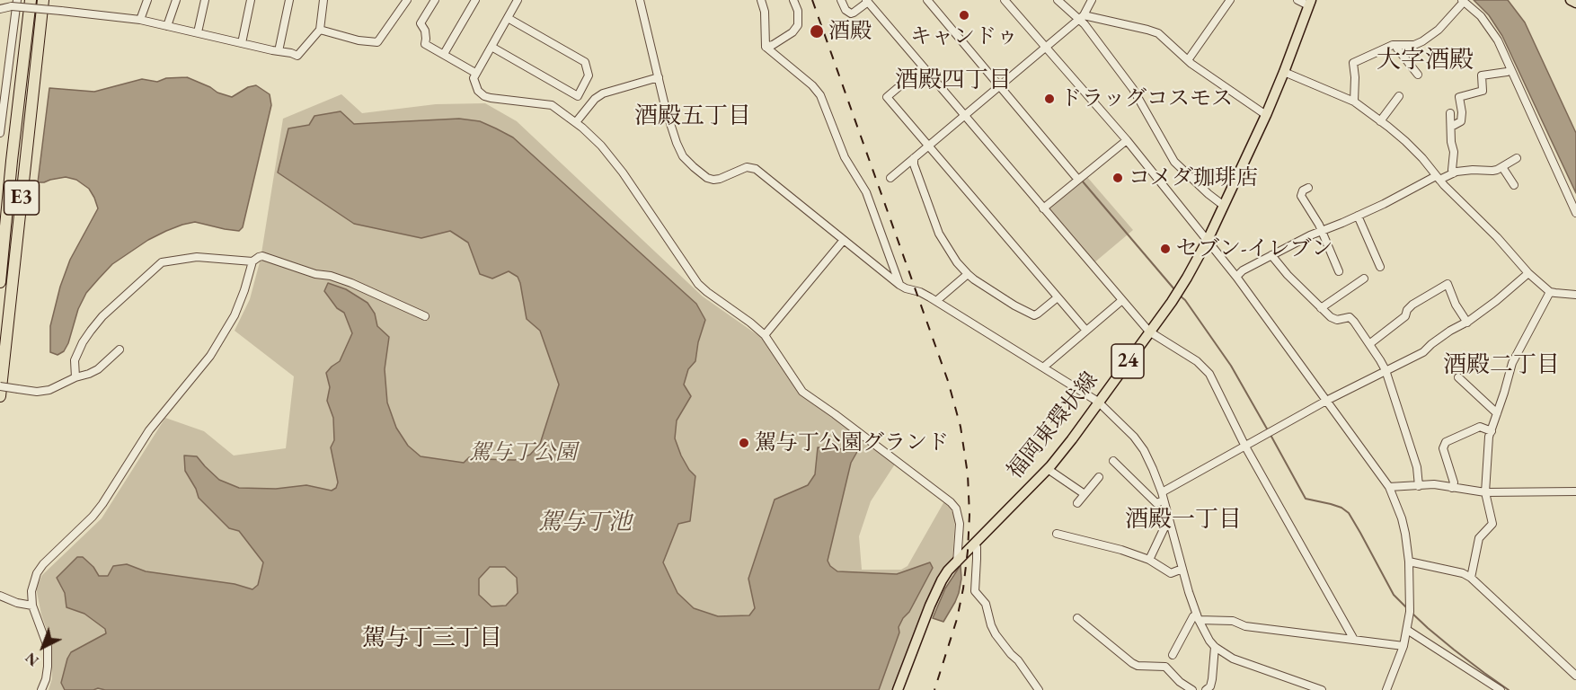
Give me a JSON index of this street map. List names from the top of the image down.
{
  "streets": {
    "highway": ["E3"],
    "main road": ["24", "福岡東環状線"]
  },
  "districts": [
    "大字酒殿",
    "酒殿四丁目",
    "酒殿五丁目",
    "酒殿二丁目",
    "酒殿一丁目",
    "駕与丁三丁目"
  ],
  "water": ["駕与丁池"],
  "parks": ["駕与丁公園"],
  "places": [
    "キャンドゥ",
    "酒殿",
    "ドラッグコスモス",
    "コメダ珈琲店",
    "セブン-イレブン",
    "駕与丁公園グランド"
  ],
  "north": "bottom left"
}
